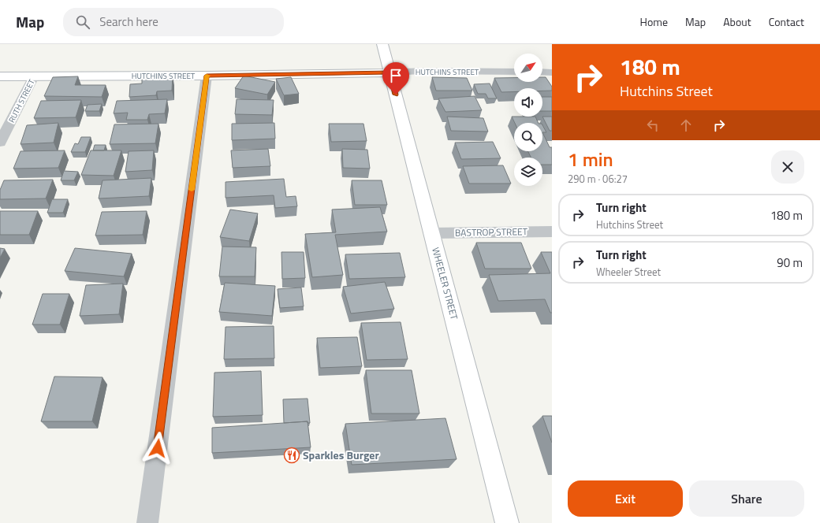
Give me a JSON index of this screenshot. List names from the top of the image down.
{
  "streets": {
    "street": [
      "HUTCHINS STREET",
      "RUTH STREET",
      "BASTROP STREET",
      "WHEELER STREET"
    ]
  },
  "crossings": [
    ["HUTCHINS STREET", "RUTH STREET"],
    ["HUTCHINS STREET", "WHEELER STREET"],
    ["BASTROP STREET", "WHEELER STREET"]
  ],
  "places": {
    "restaurant": ["Sparkles Burger"]
  },
  "north": "top right",
  "page": {
    "header": "Map",
    "search": "Search here",
    "nav": [
      "Home",
      "Map",
      "About",
      "Contact"
    ],
    "turn": ["180 m", "Hutchins Street"],
    "heading": ["1 min", "290 m · 06:27"],
    "list": [
      {
        "name": "Turn right",
        "note": "Hutchins Street",
        "value": "180 m"
      },
      {
        "name": "Turn right",
        "note": "Wheeler Street",
        "value": "90 m"
      }
    ],
    "buttons": ["Exit", "Share"]
  }
}
